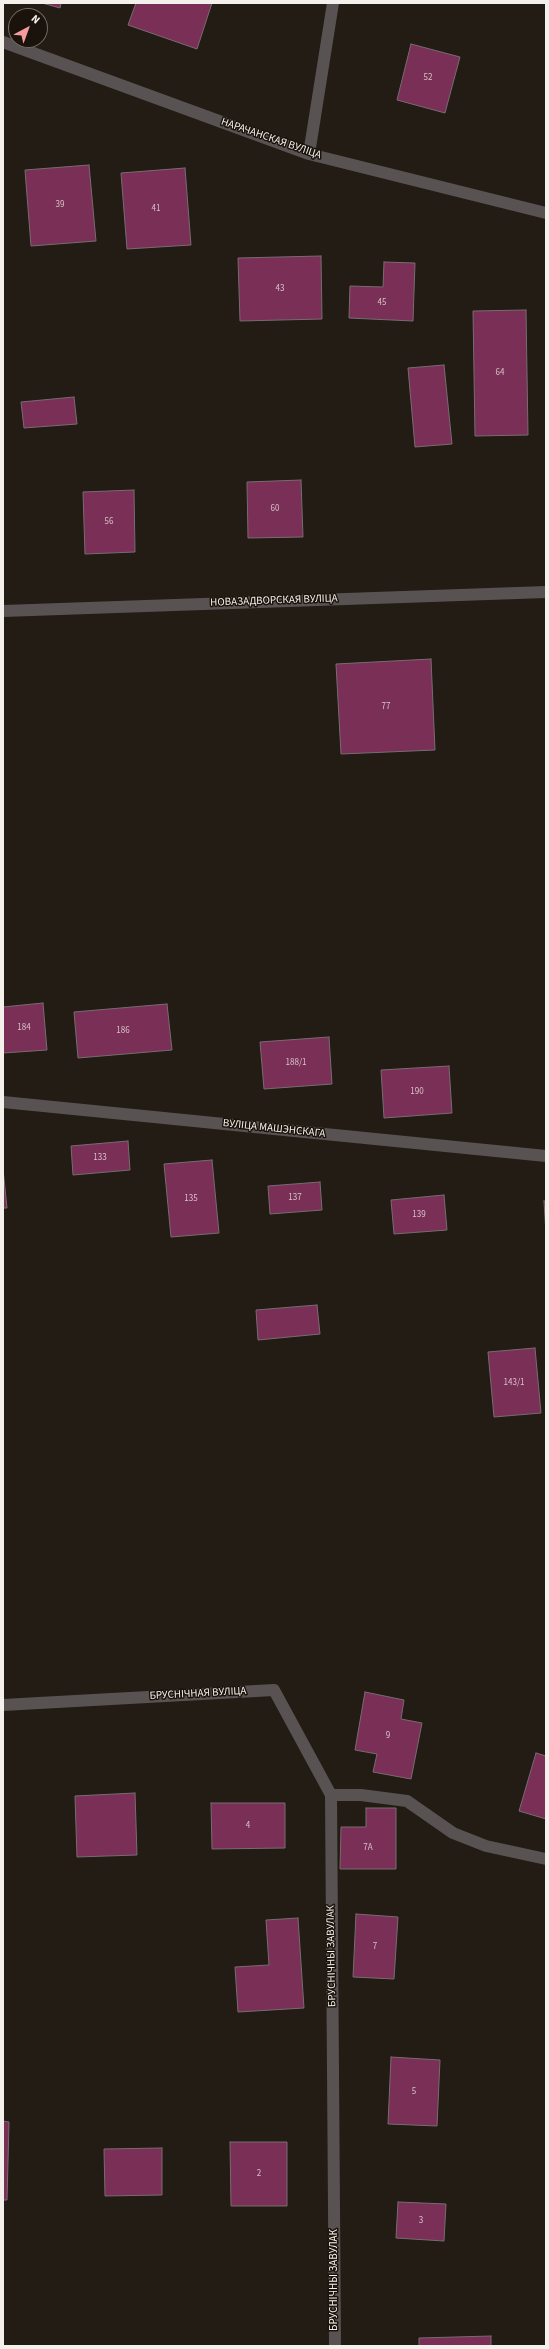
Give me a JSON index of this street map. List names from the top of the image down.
{
  "streets": {
    "street": [
      "НАРАЧАНСКАЯ ВУЛІЦА",
      "НОВАЗАДВОРСКАЯ ВУЛІЦА",
      "ВУЛІЦА МАШЭНСКАГА",
      "БРУСНІЧНАЯ ВУЛІЦА",
      "БРУСНІЧНЫ ЗАВУЛАК"
    ]
  },
  "crossings": [
    ["БРУСНІЧНАЯ ВУЛІЦА", "БРУСНІЧНЫ ЗАВУЛАК"]
  ],
  "house_numbers": [
    "52",
    "39",
    "41",
    "43",
    "45",
    "64",
    "60",
    "56",
    "77",
    "184",
    "186",
    "188/1",
    "190",
    "133",
    "137",
    "135",
    "139",
    "143/1",
    "9",
    "4",
    "7А",
    "7",
    "5",
    "2",
    "3"
  ],
  "north": "top right"
}
